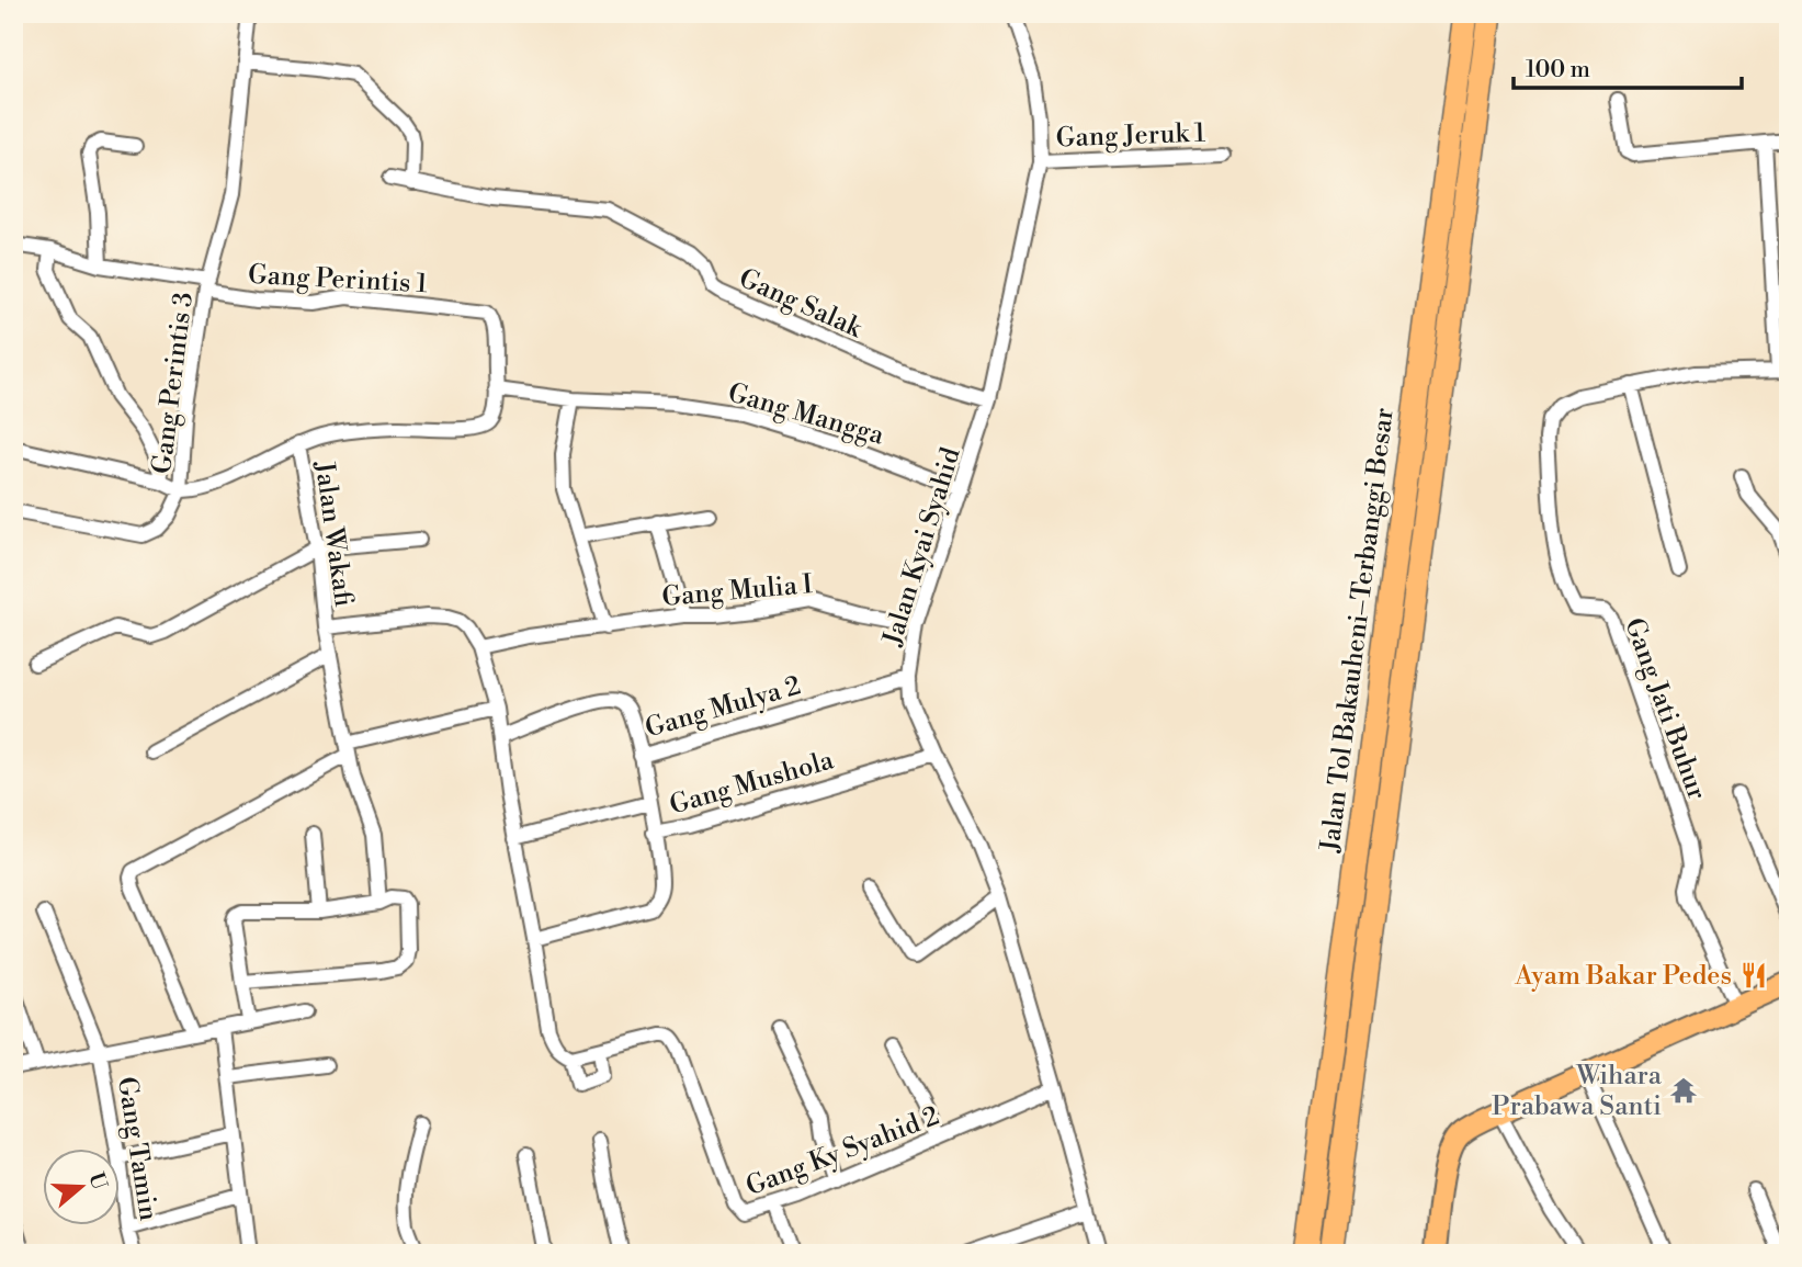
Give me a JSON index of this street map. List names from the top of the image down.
{
  "streets": {
    "highway": ["Jalan Tol Bakauheni–Terbanggi Besar"],
    "street": [
      "Gang Jeruk 1",
      "Gang Perintis 1",
      "Gang Salak",
      "Gang Perintis 3",
      "Gang Mangga",
      "Jalan Wakafi",
      "Jalan Kyai Syahid",
      "Gang Mulia I",
      "Gang Mulya 2",
      "Gang Jati Buhur",
      "Gang Mushola",
      "Gang Tamin",
      "Gang Ky Syahid 2"
    ]
  },
  "crossings": [
    ["Gang Jeruk 1", "Jalan Kyai Syahid"],
    ["Gang Perintis 1", "Gang Perintis 3"],
    ["Gang Perintis 1", "Gang Mangga"],
    ["Gang Perintis 1", "Jalan Wakafi"],
    ["Gang Salak", "Jalan Kyai Syahid"],
    ["Gang Mangga", "Jalan Wakafi"],
    ["Gang Mangga", "Jalan Kyai Syahid"],
    ["Jalan Wakafi", "Gang Mulia I"],
    ["Jalan Kyai Syahid", "Gang Mulia I"],
    ["Jalan Kyai Syahid", "Gang Mulya 2"],
    ["Jalan Kyai Syahid", "Gang Mushola"],
    ["Jalan Kyai Syahid", "Gang Ky Syahid 2"]
  ],
  "places": {
    "restaurant": ["Ayam Bakar Pedes"],
    "temple": ["Wihara Prabawa Santi"]
  },
  "scale_bar": "100 m",
  "north": "right"
}
